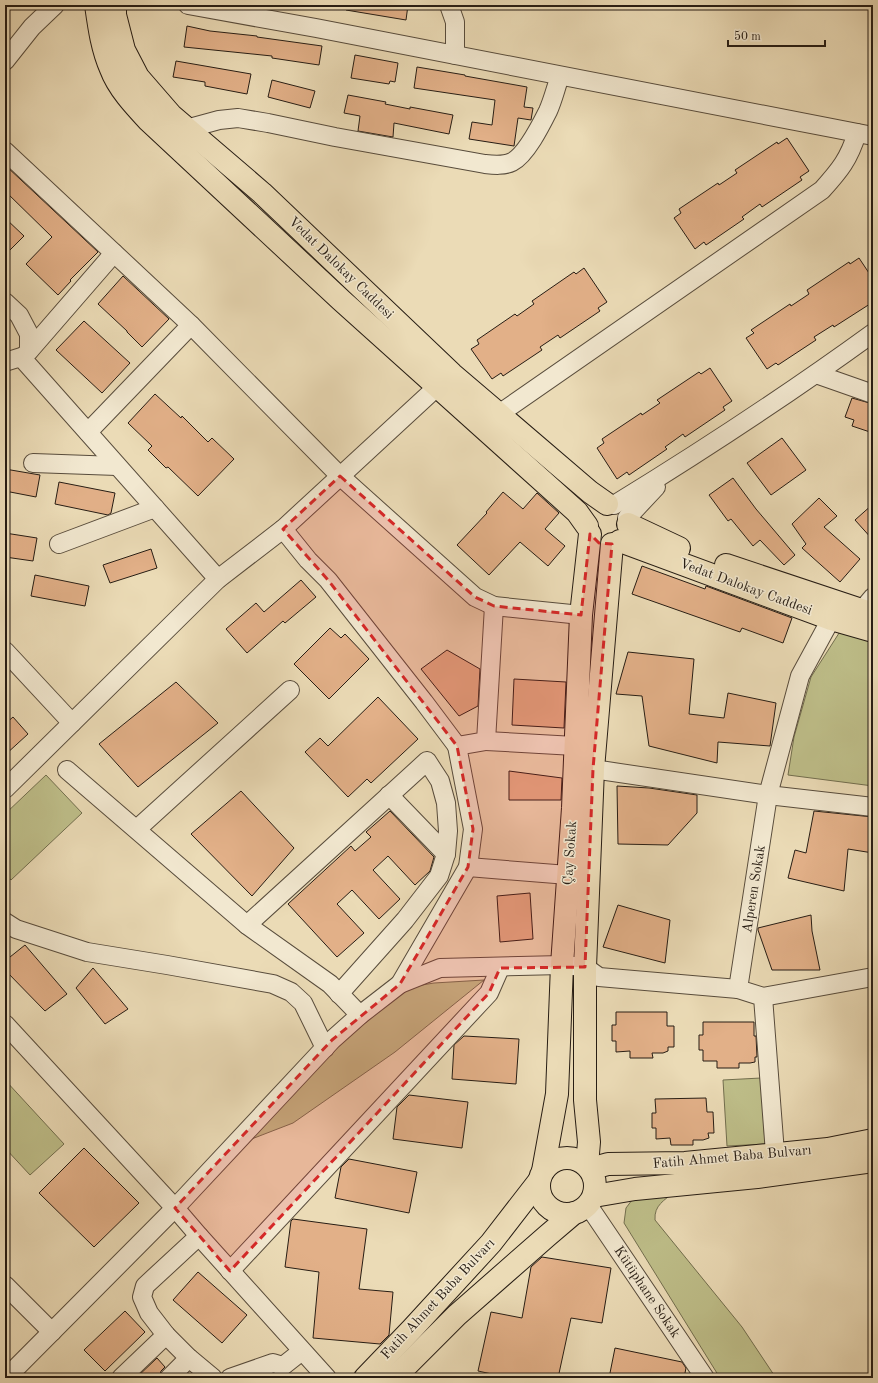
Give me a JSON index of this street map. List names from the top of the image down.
{
  "streets": {
    "main road": ["Vedat Dalokay Caddesi", "Çay Sokak", "Fatih Ahmet Baba Bulvarı"],
    "street": ["Alperen Sokak", "Kütüphane Sokak"]
  },
  "crossings": [
    ["Vedat Dalokay Caddesi", "Çay Sokak"],
    ["Vedat Dalokay Caddesi", "Alperen Sokak"],
    ["Çay Sokak", "Fatih Ahmet Baba Bulvarı"],
    ["Çay Sokak", "Kütüphane Sokak"],
    ["Fatih Ahmet Baba Bulvarı", "Kütüphane Sokak"]
  ],
  "scale_bar": "50 m"
}
